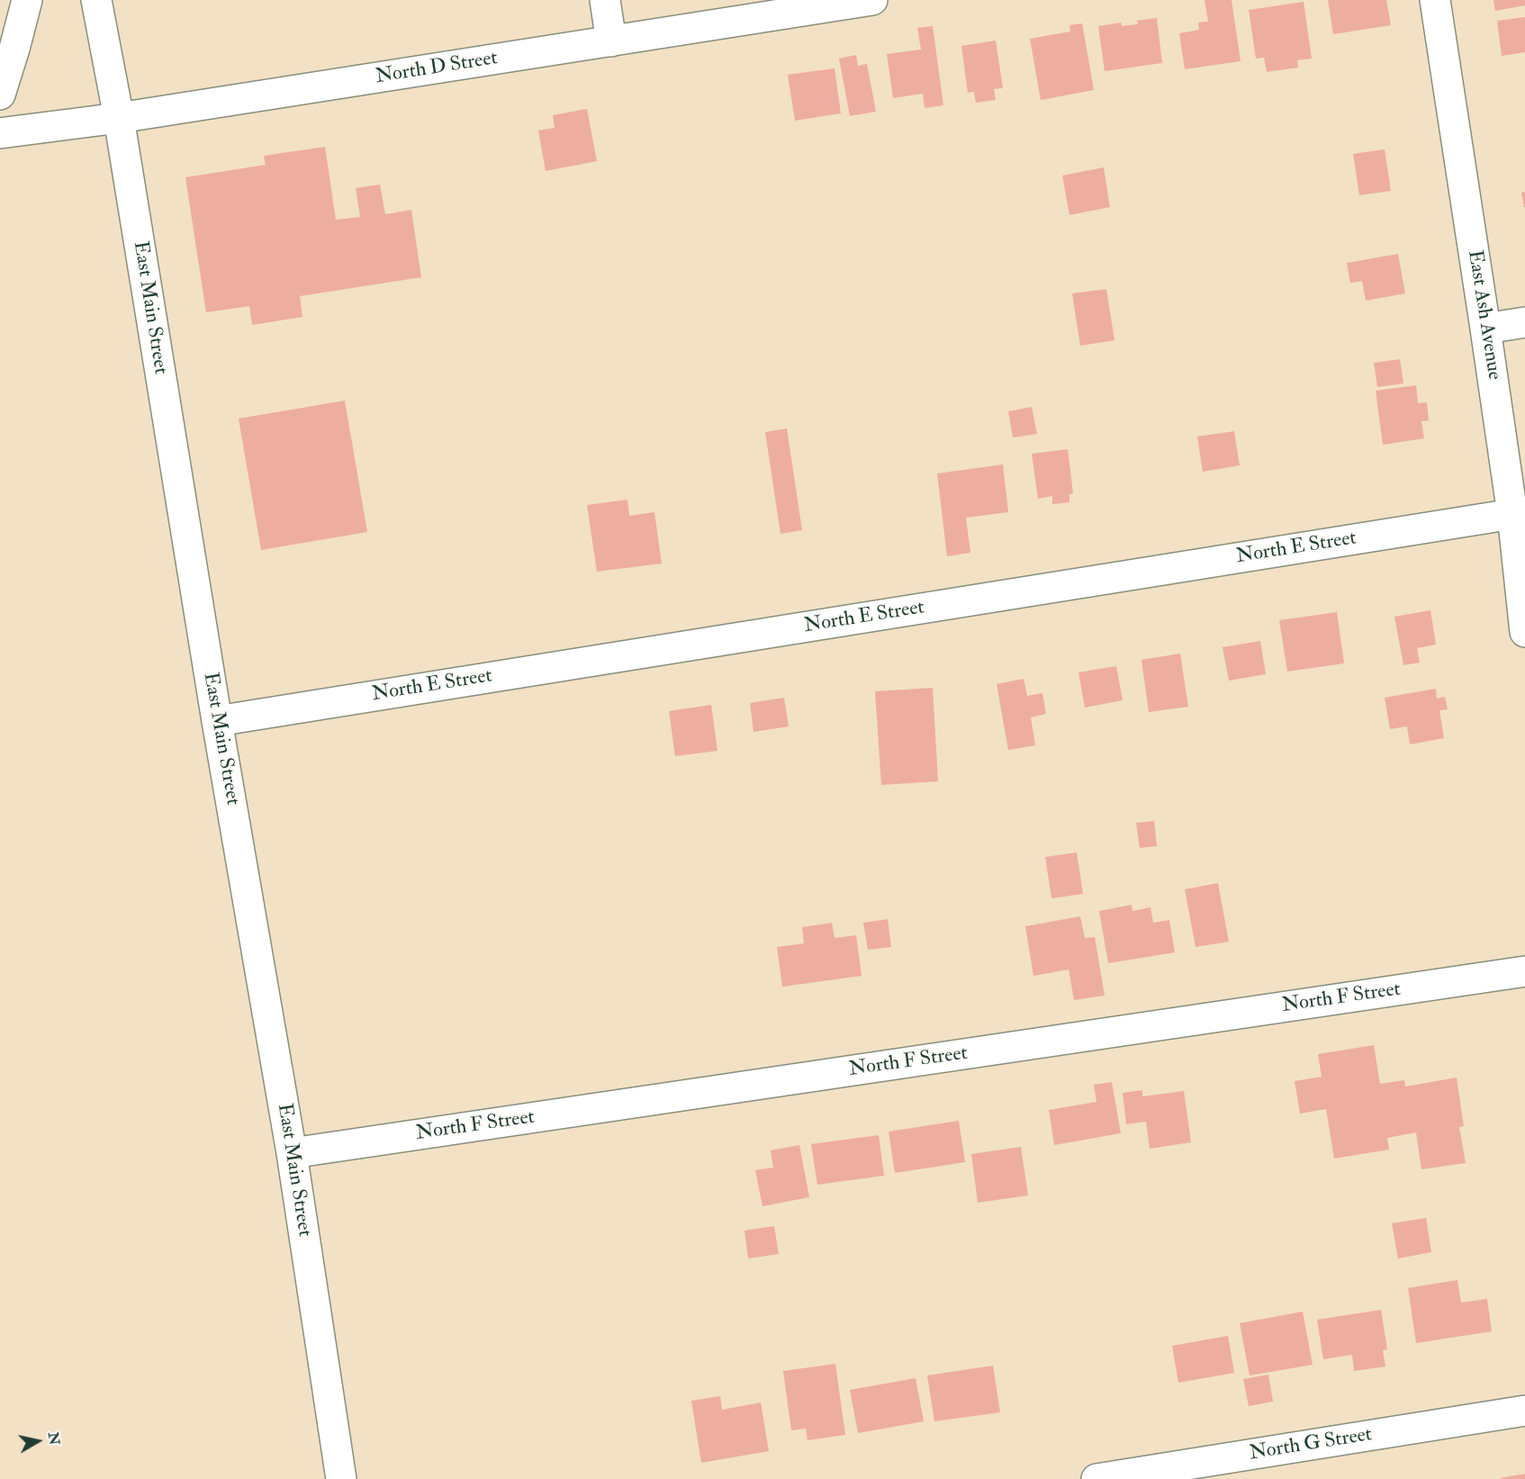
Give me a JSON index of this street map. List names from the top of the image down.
{
  "streets": {
    "street": [
      "North D Street",
      "East Main Street",
      "East Ash Avenue",
      "North E Street",
      "North F Street",
      "North G Street"
    ]
  },
  "crossings": [
    ["North D Street", "East Main Street"],
    ["East Main Street", "North E Street"],
    ["East Main Street", "North F Street"],
    ["East Ash Avenue", "North E Street"]
  ],
  "north": "right"
}
